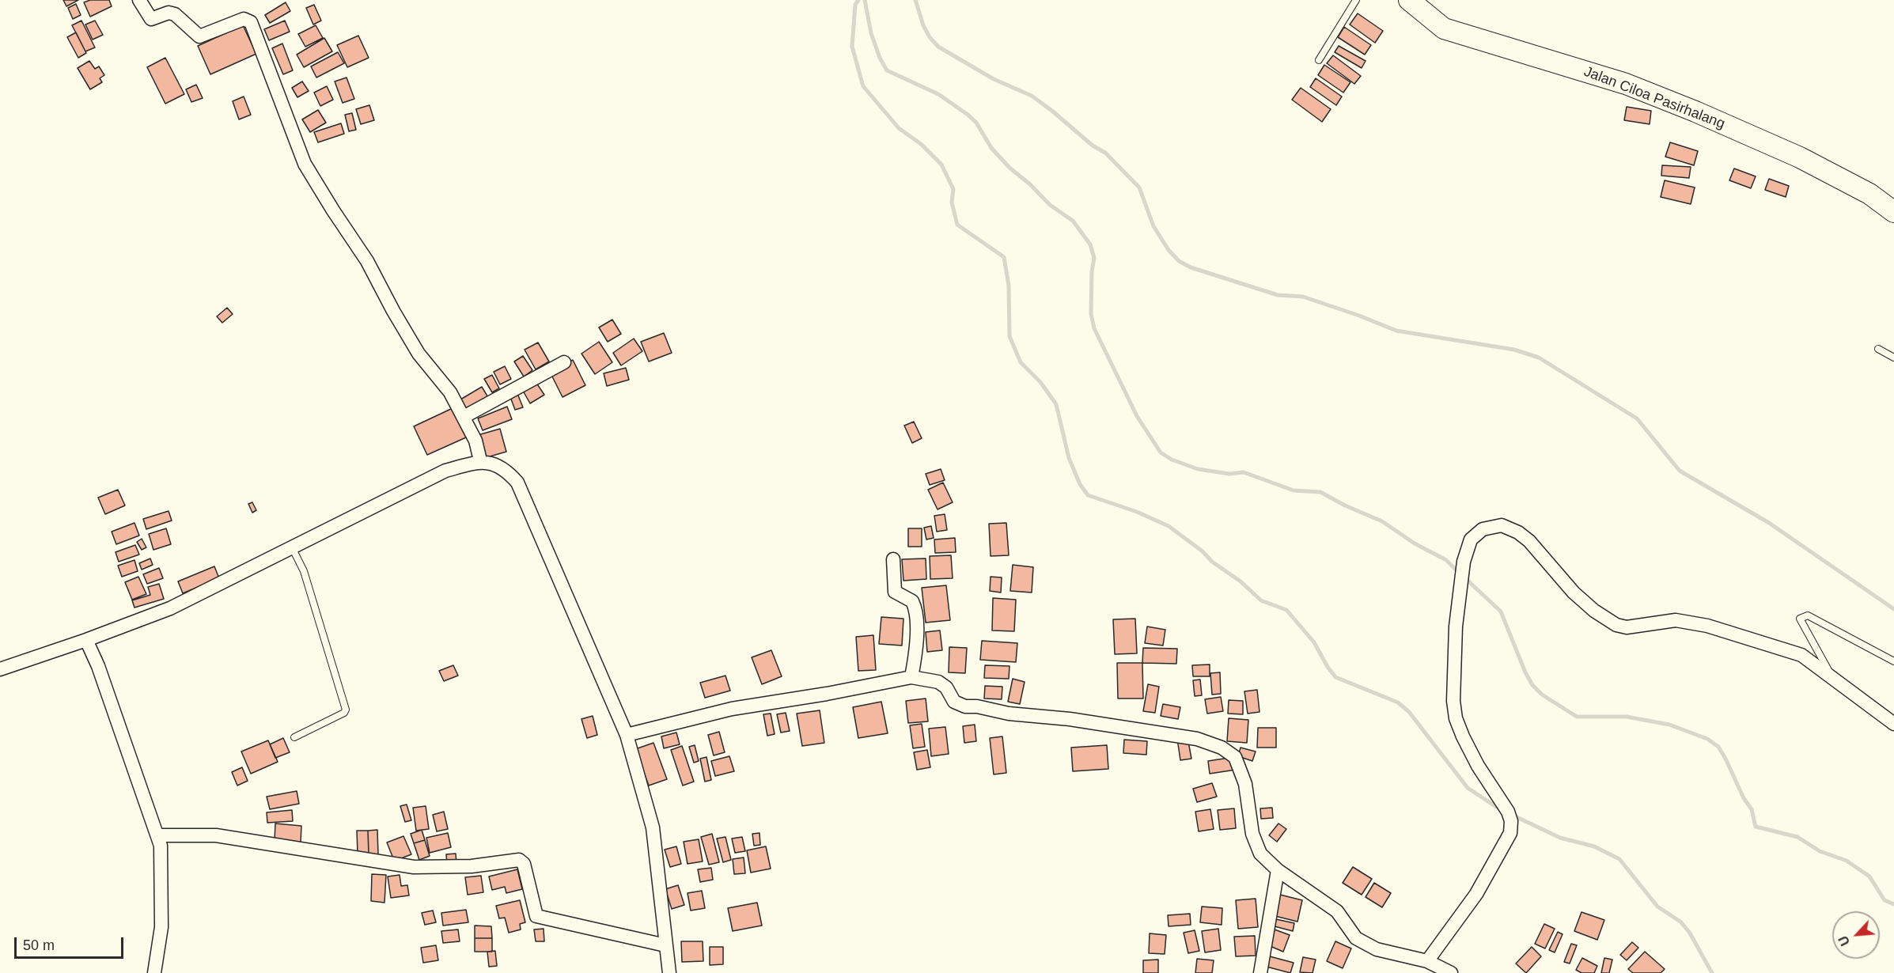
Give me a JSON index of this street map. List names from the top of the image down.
{
  "streets": {
    "main road": ["Jalan Ciloa Pasirhalang"]
  },
  "scale_bar": "50 m",
  "north": "bottom left"
}
